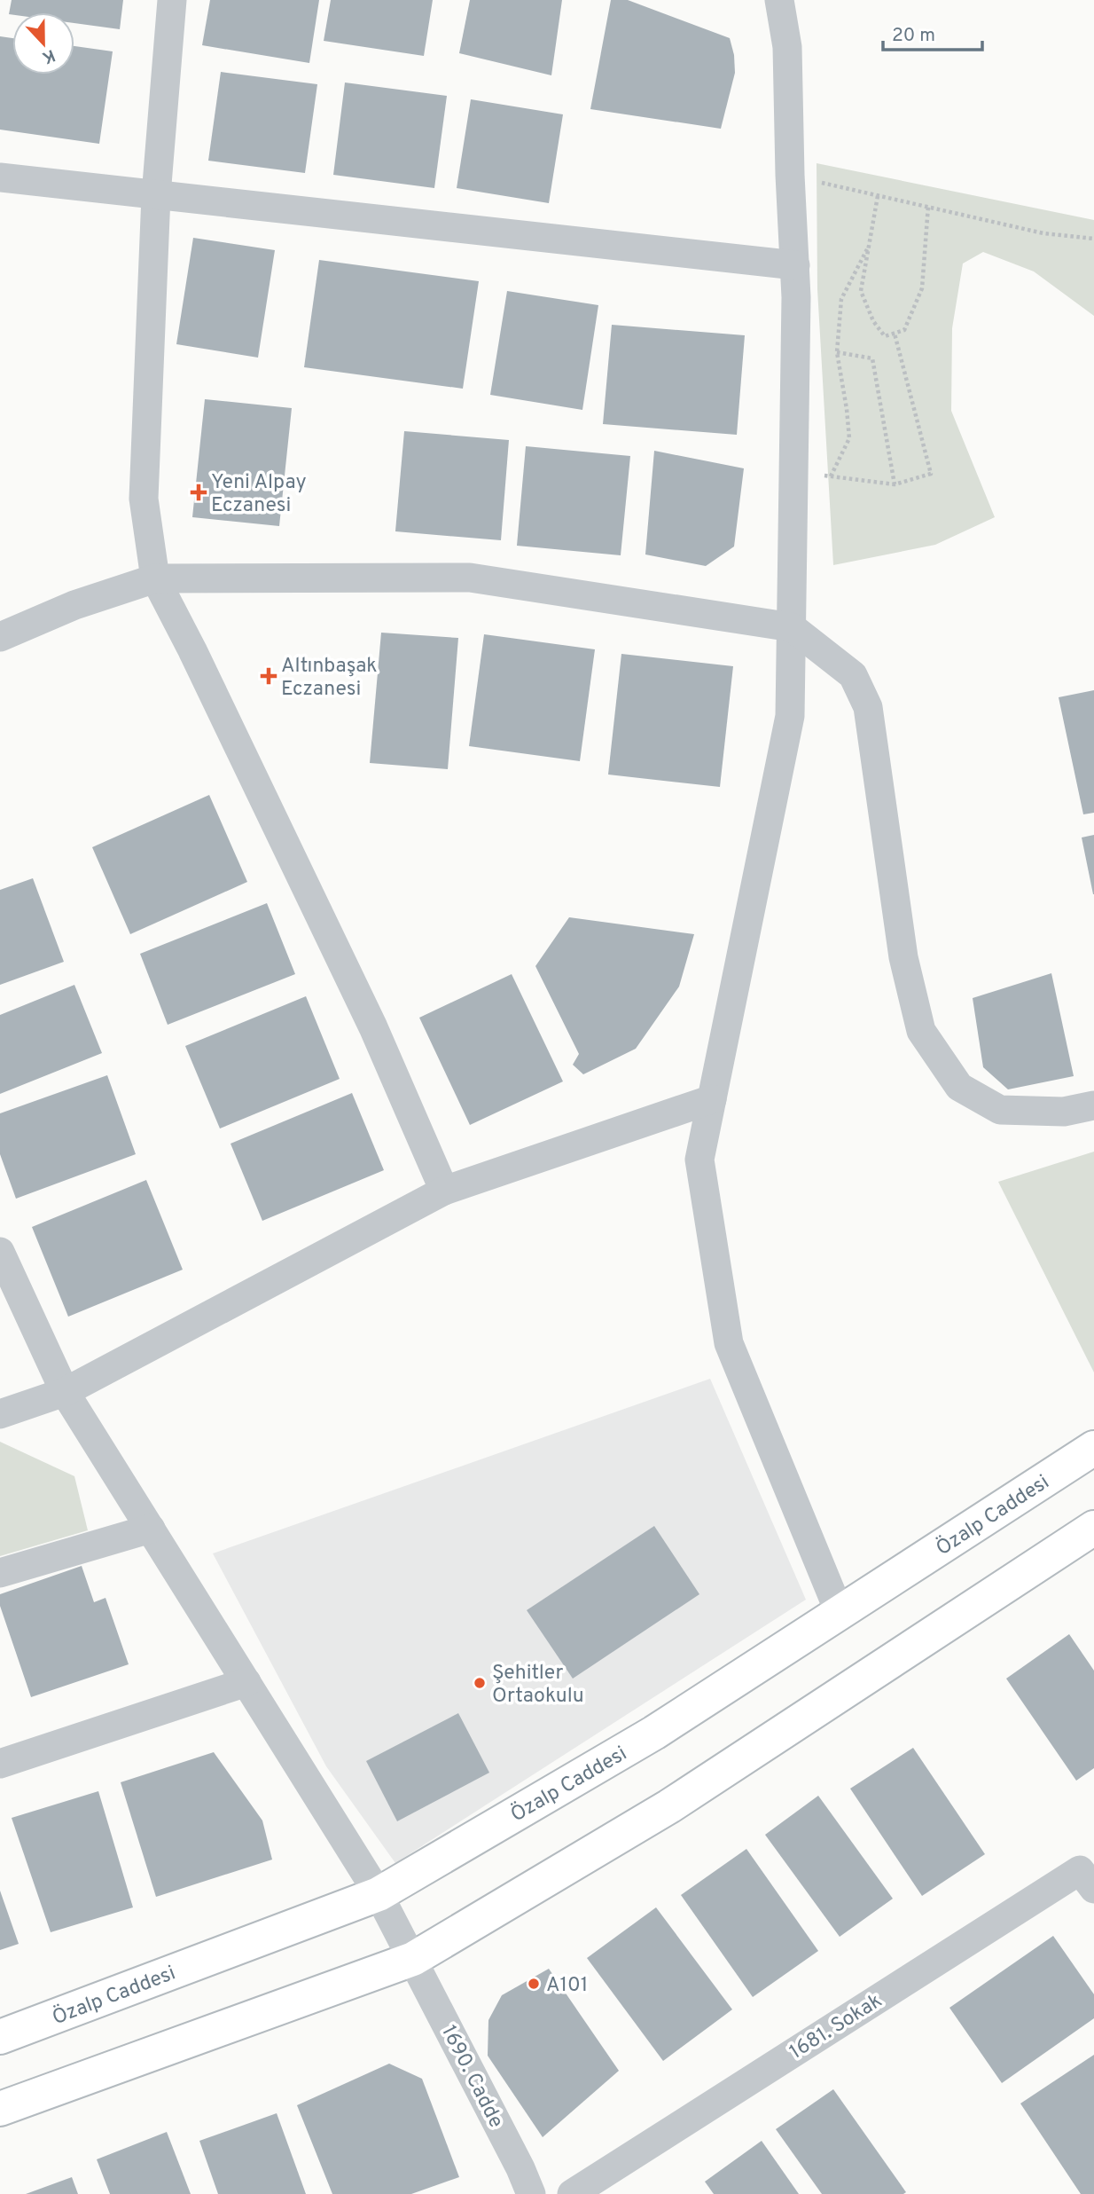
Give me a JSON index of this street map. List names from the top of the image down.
{
  "streets": {
    "main road": ["Özalp Caddesi"],
    "street": ["1681. Sokak", "1690. Cadde"]
  },
  "crossings": [
    ["Özalp Caddesi", "1690. Cadde"]
  ],
  "places": {
    "health": ["Yeni Alpay Eczanesi", "Altınbaşak Eczanesi"],
    "other": ["Şehitler Ortaokulu", "A101"]
  },
  "scale_bar": "20 m",
  "north": "bottom"
}
